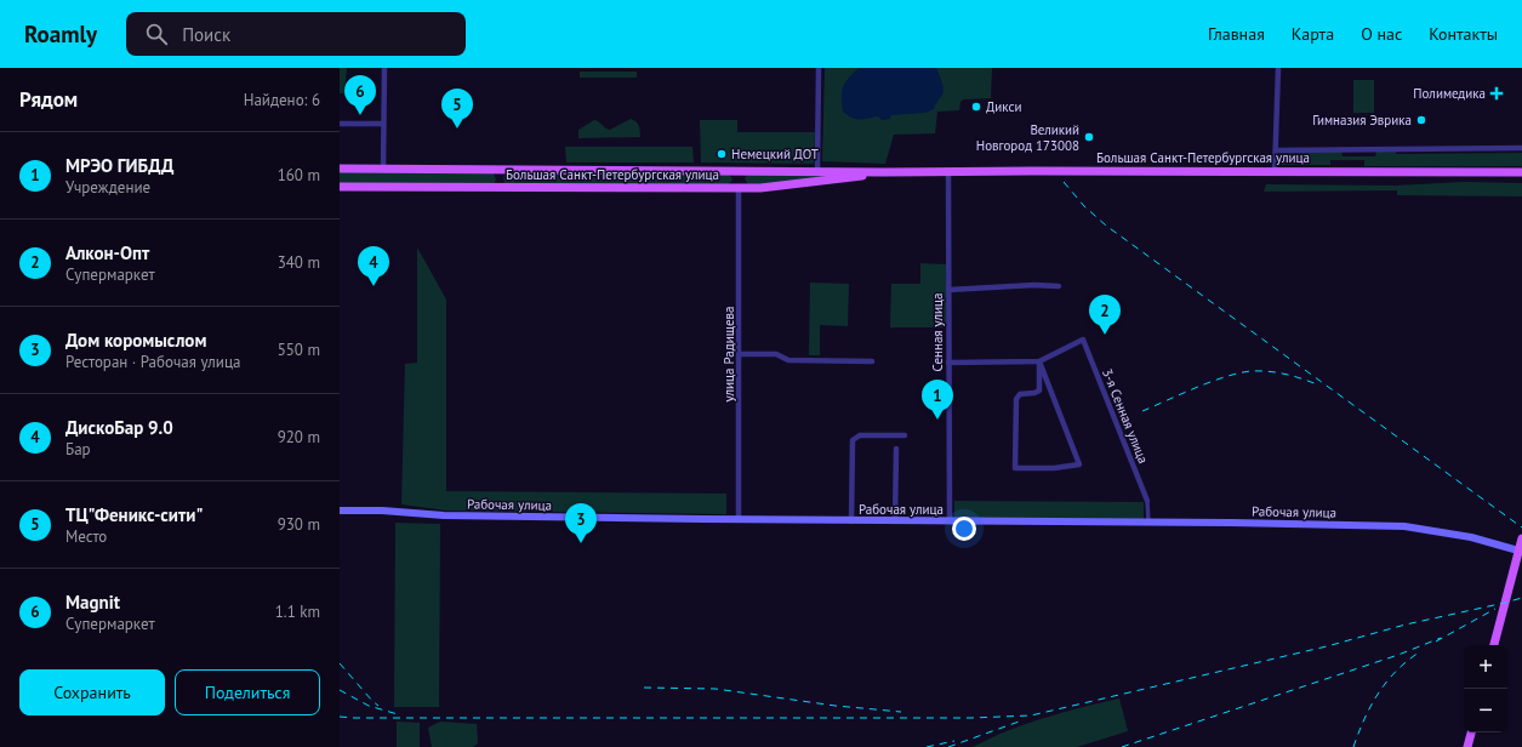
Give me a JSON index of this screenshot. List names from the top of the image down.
{
  "streets": {
    "main road": ["Большая Санкт-Петербургская улица", "Рабочая улица"],
    "street": ["Сенная улица", "улица Радищева", "3-я Сенная улица"]
  },
  "crossings": [
    ["Большая Санкт-Петербургская улица", "Сенная улица"],
    ["Большая Санкт-Петербургская улица", "улица Радищева"],
    ["Сенная улица", "Рабочая улица"],
    ["улица Радищева", "Рабочая улица"]
  ],
  "places": {
    "health": ["Полимедика"],
    "other": [
      "Дикси",
      "Гимназия Эврика",
      "Великий Новгород 173008",
      "Немецкий ДОТ"
    ]
  },
  "page": {
    "header": "Roamly",
    "search": "Поиск",
    "nav": [
      "Главная",
      "Карта",
      "О нас",
      "Контакты"
    ],
    "heading": ["Рядом", "Найдено: 6"],
    "pins": [
      "6",
      "5",
      "4",
      "2",
      "1",
      "3"
    ],
    "list": [
      {
        "mark": "1",
        "name": "МРЭО ГИБДД",
        "note": "Учреждение",
        "value": "160 m"
      },
      {
        "mark": "2",
        "name": "Алкон-Опт",
        "note": "Супермаркет",
        "value": "340 m"
      },
      {
        "mark": "3",
        "name": "Дом коромыслом",
        "note": "Ресторан · Рабочая улица",
        "value": "550 m"
      },
      {
        "mark": "4",
        "name": "ДискоБар 9.0",
        "note": "Бар",
        "value": "920 m"
      },
      {
        "mark": "5",
        "name": "ТЦ\"Феникс-сити\"",
        "note": "Место",
        "value": "930 m"
      },
      {
        "mark": "6",
        "name": "Magnit",
        "note": "Супермаркет",
        "value": "1.1 km"
      }
    ],
    "map_buttons": ["+", "−"],
    "buttons": ["Сохранить", "Поделиться"]
  }
}
